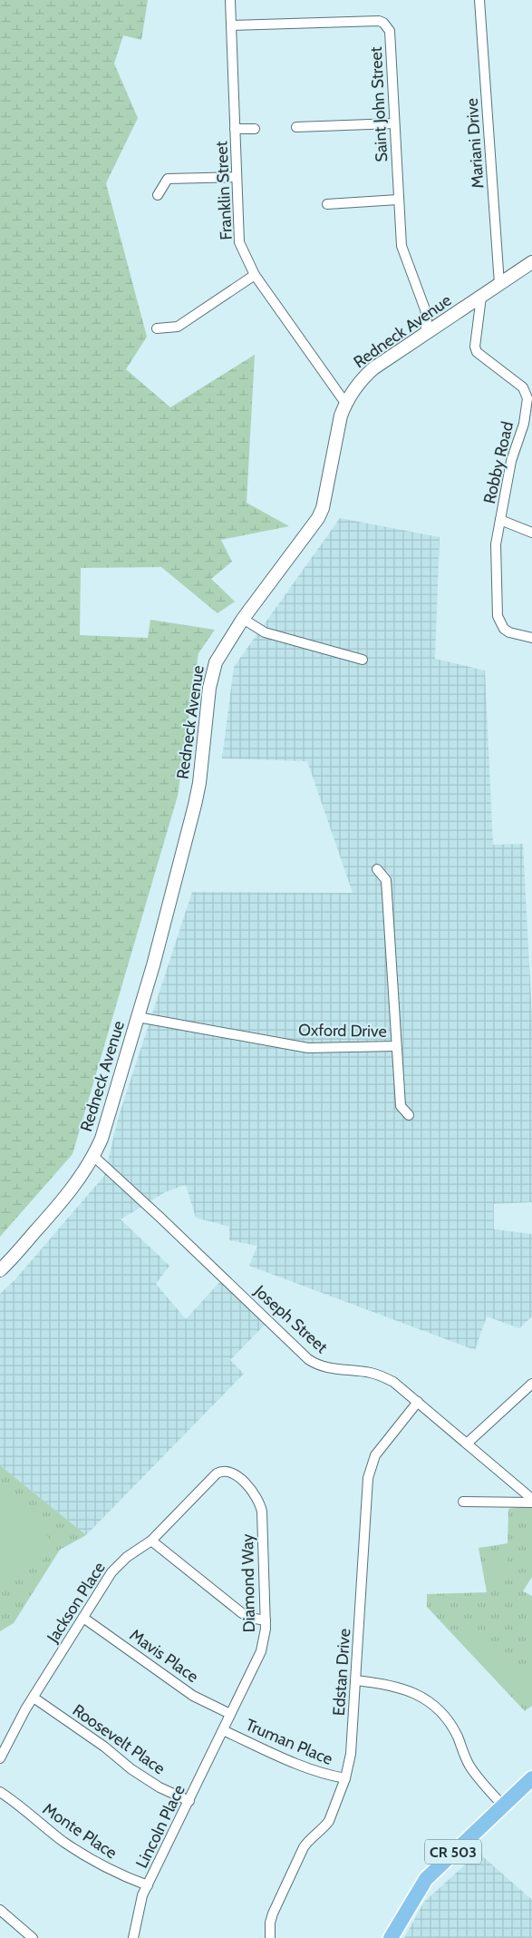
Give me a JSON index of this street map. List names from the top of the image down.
{
  "streets": {
    "main road": ["CR 503"],
    "street": [
      "Saint John Street",
      "Mariani Drive",
      "Franklin Street",
      "Redneck Avenue",
      "Robby Road",
      "Oxford Drive",
      "Joseph Street",
      "Diamond Way",
      "Jackson Place",
      "Mavis Place",
      "Edstan Drive",
      "Roosevelt Place",
      "Truman Place",
      "Lincoln Place",
      "Monte Place"
    ]
  },
  "crossings": [
    ["Saint John Street", "Franklin Street"],
    ["Saint John Street", "Redneck Avenue"],
    ["Mariani Drive", "Redneck Avenue"],
    ["Franklin Street", "Redneck Avenue"],
    ["Redneck Avenue", "Robby Road"],
    ["Redneck Avenue", "Oxford Drive"],
    ["Redneck Avenue", "Joseph Street"],
    ["Joseph Street", "Edstan Drive"],
    ["Diamond Way", "Jackson Place"],
    ["Diamond Way", "Mavis Place"],
    ["Diamond Way", "Truman Place"],
    ["Diamond Way", "Lincoln Place"],
    ["Jackson Place", "Mavis Place"],
    ["Jackson Place", "Roosevelt Place"],
    ["Edstan Drive", "Truman Place"],
    ["Roosevelt Place", "Lincoln Place"],
    ["Truman Place", "Lincoln Place"],
    ["Lincoln Place", "Monte Place"]
  ]
}
